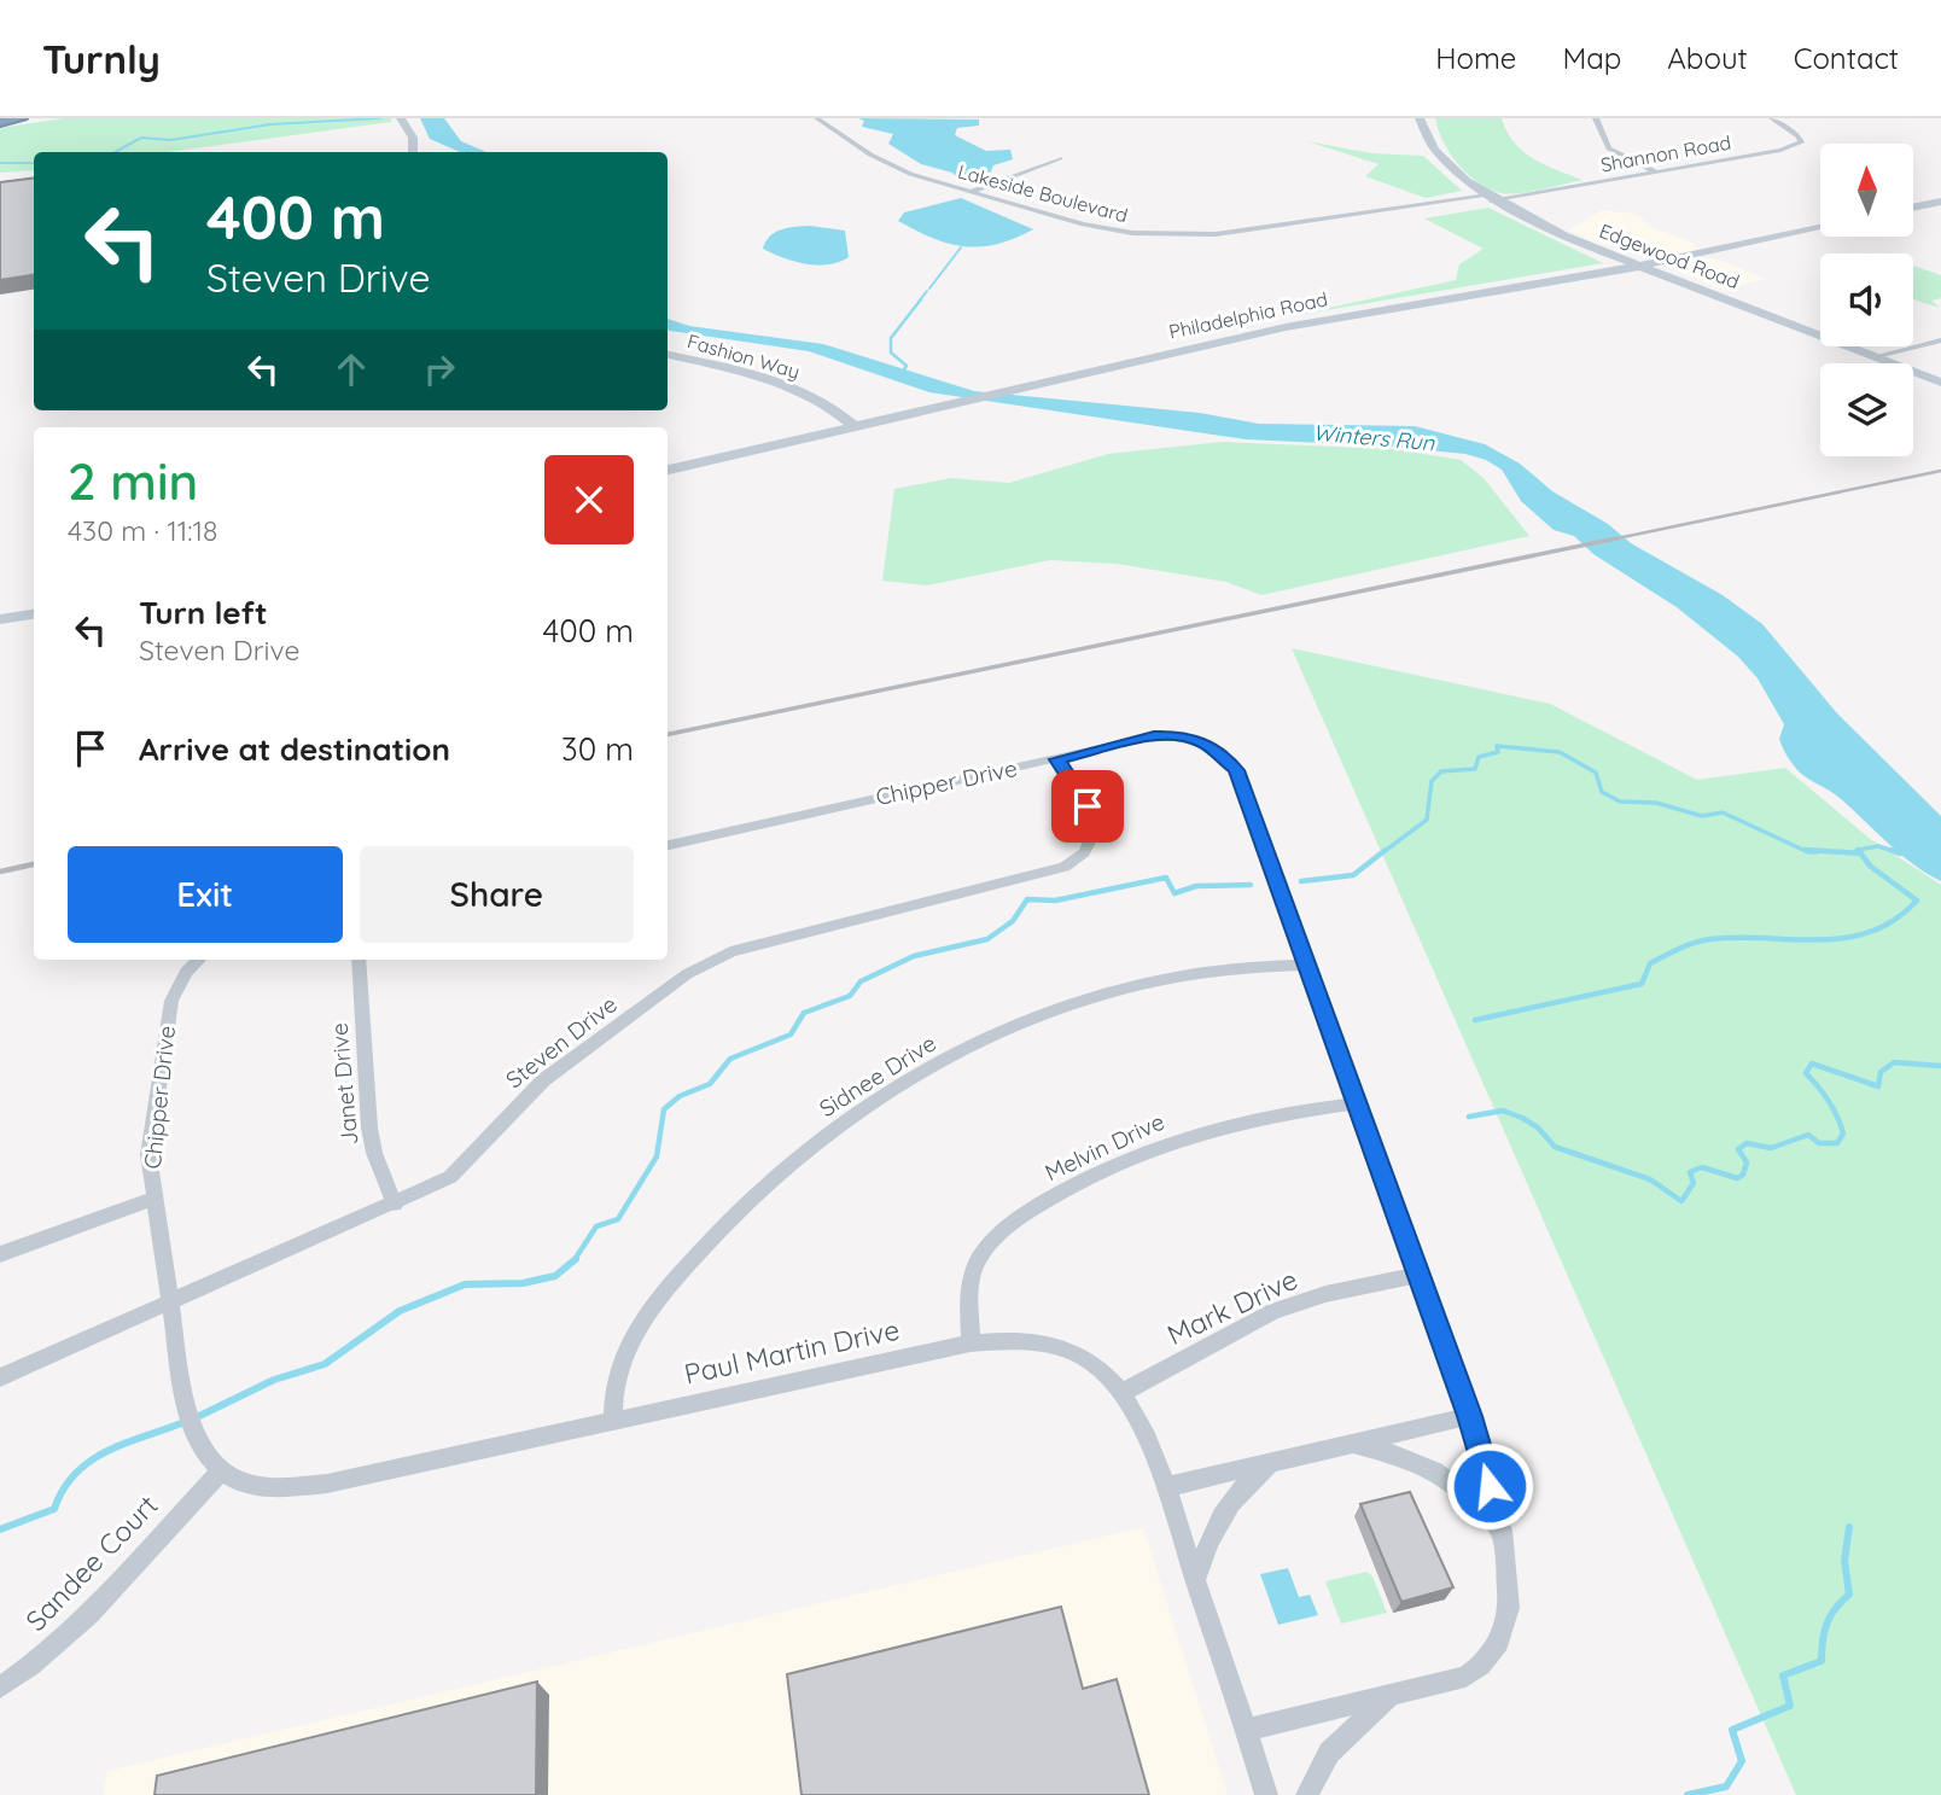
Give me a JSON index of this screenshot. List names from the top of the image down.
{
  "streets": {
    "main road": ["Edgewood Road", "Philadelphia Road", "Fashion Way"],
    "street": [
      "Shannon Road",
      "Lakeside Boulevard",
      "Chipper Drive",
      "Steven Drive",
      "Sidnee Drive",
      "Janet Drive",
      "Melvin Drive",
      "Mark Drive",
      "Paul Martin Drive",
      "Sandee Court"
    ]
  },
  "crossings": [
    ["Shannon Road", "Lakeside Boulevard"],
    ["Shannon Road", "Edgewood Road"],
    ["Lakeside Boulevard", "Edgewood Road"],
    ["Edgewood Road", "Philadelphia Road"],
    ["Philadelphia Road", "Fashion Way"],
    ["Chipper Drive", "Steven Drive"],
    ["Chipper Drive", "Sidnee Drive"],
    ["Chipper Drive", "Melvin Drive"],
    ["Chipper Drive", "Mark Drive"],
    ["Chipper Drive", "Paul Martin Drive"],
    ["Steven Drive", "Janet Drive"],
    ["Sidnee Drive", "Paul Martin Drive"],
    ["Melvin Drive", "Paul Martin Drive"],
    ["Mark Drive", "Paul Martin Drive"],
    ["Paul Martin Drive", "Sandee Court"]
  ],
  "water": ["Winters Run"],
  "north": "top",
  "page": {
    "header": "Turnly",
    "nav": [
      "Home",
      "Map",
      "About",
      "Contact"
    ],
    "turn": ["400 m", "Steven Drive"],
    "heading": ["2 min", "430 m · 11:18"],
    "list": [
      {
        "name": "Turn left",
        "note": "Steven Drive",
        "value": "400 m"
      },
      {
        "name": "Arrive at destination",
        "value": "30 m"
      }
    ],
    "buttons": ["Exit", "Share"]
  }
}
